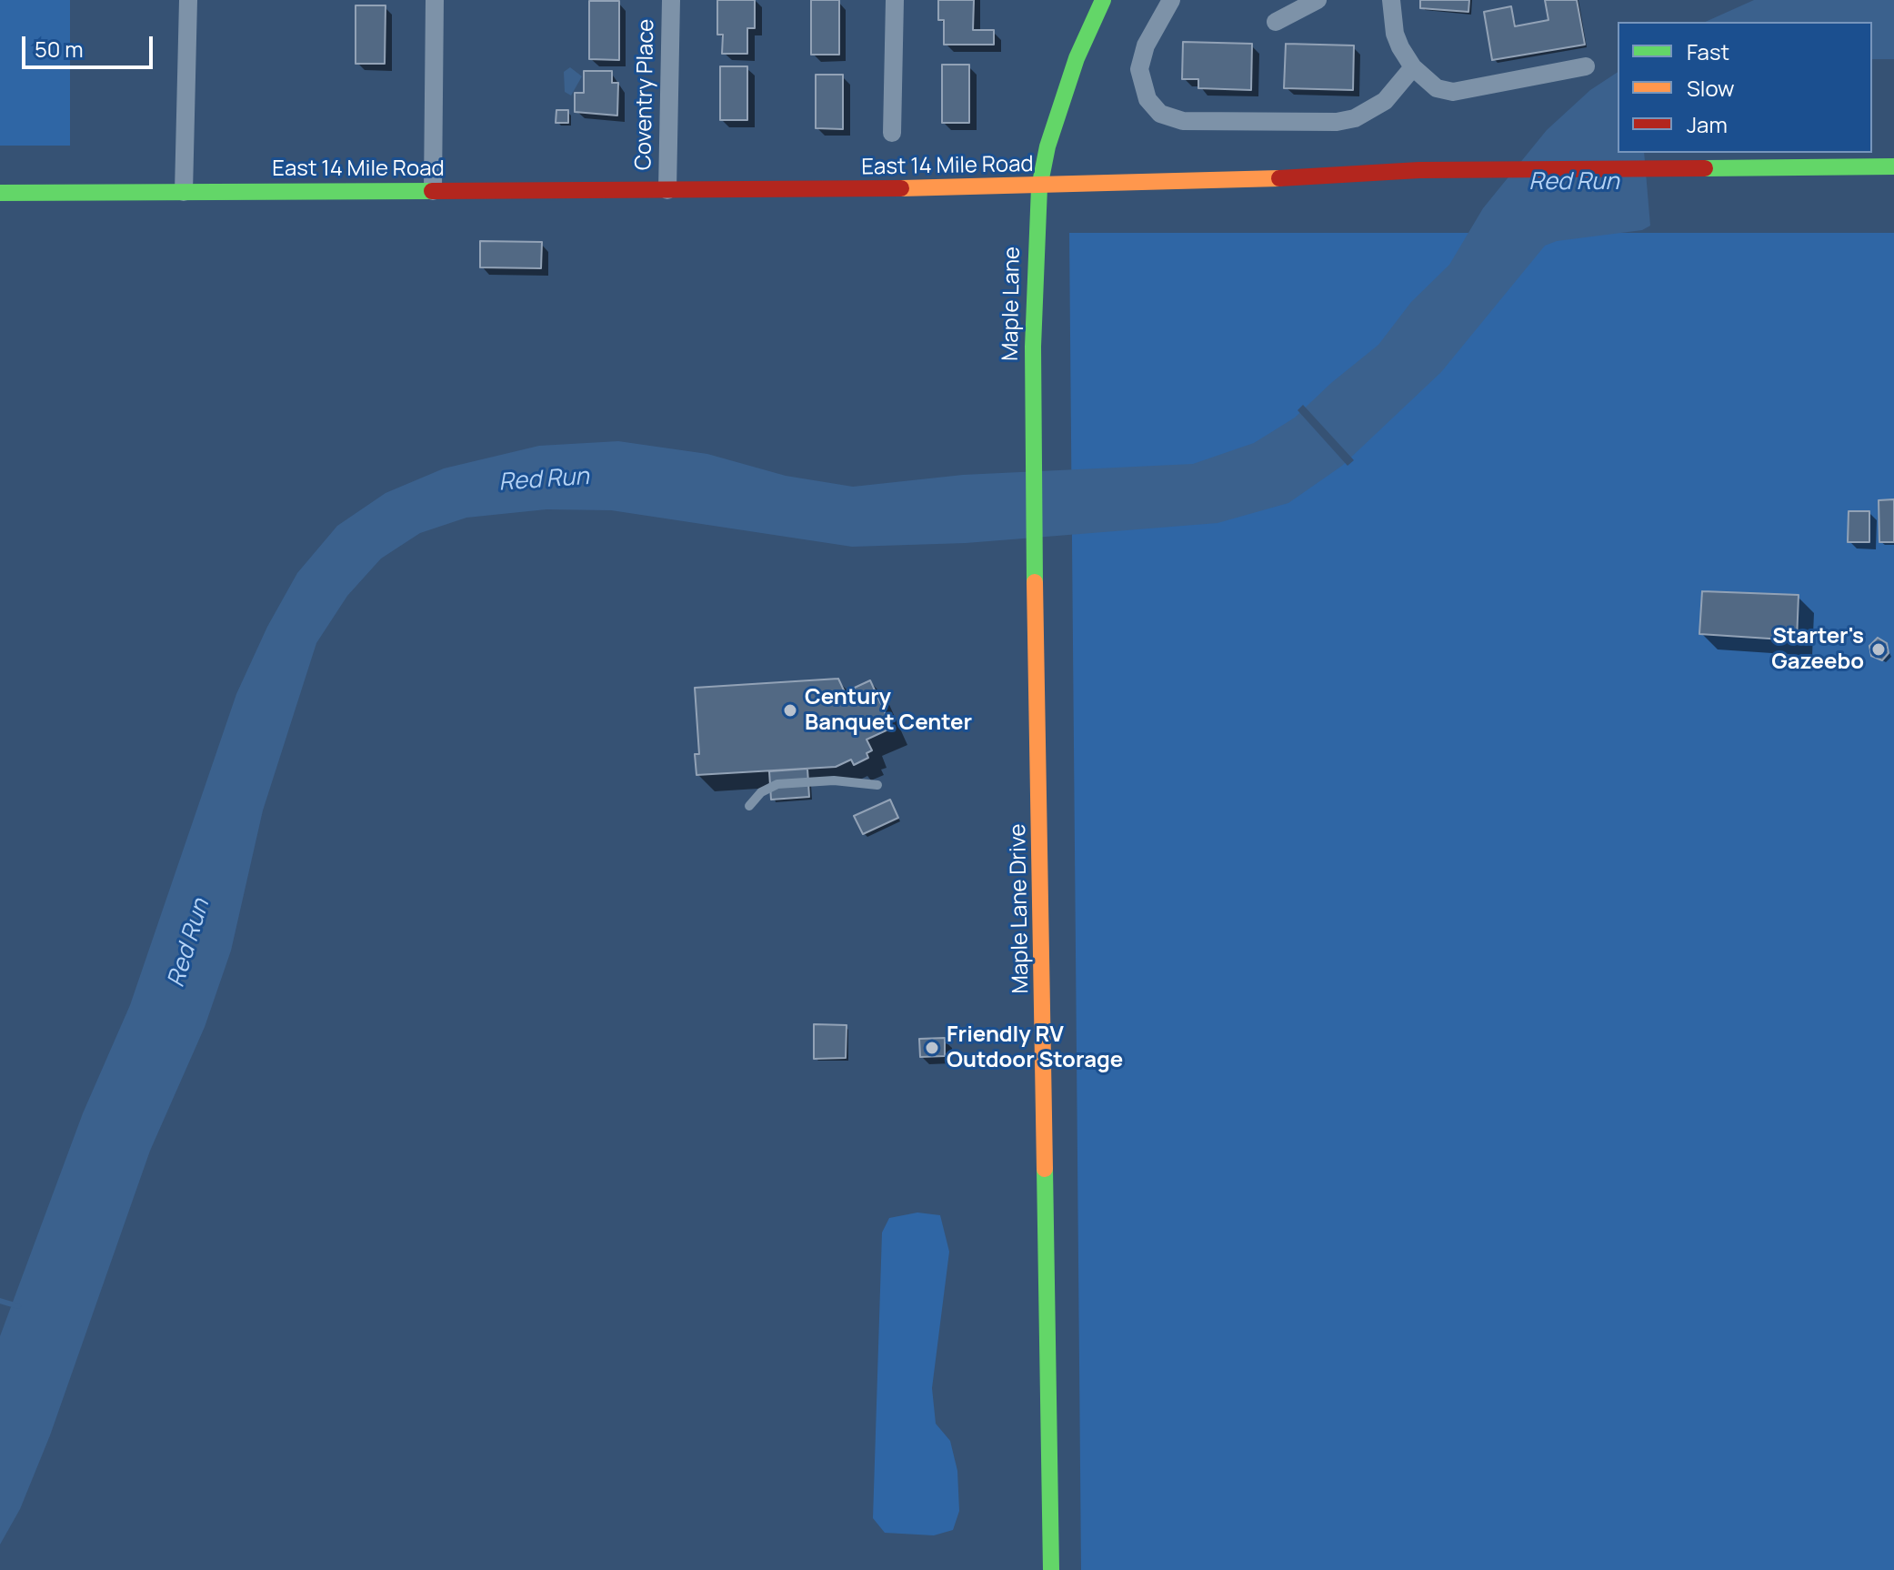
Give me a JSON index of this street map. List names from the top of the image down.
{
  "streets": {
    "main road": ["East 14 Mile Road", "Maple Lane", "Maple Lane Drive"],
    "street": ["Coventry Place"]
  },
  "crossings": [
    ["Coventry Place", "East 14 Mile Road"],
    ["East 14 Mile Road", "Maple Lane"],
    ["Maple Lane", "Maple Lane Drive"]
  ],
  "water": ["Red Run"],
  "places": ["Starter's Gazeebo", "Century Banquet Center", "Friendly RV Outdoor Storage"],
  "legend": ["Fast", "Slow", "Jam"],
  "scale_bar": "50 m"
}
